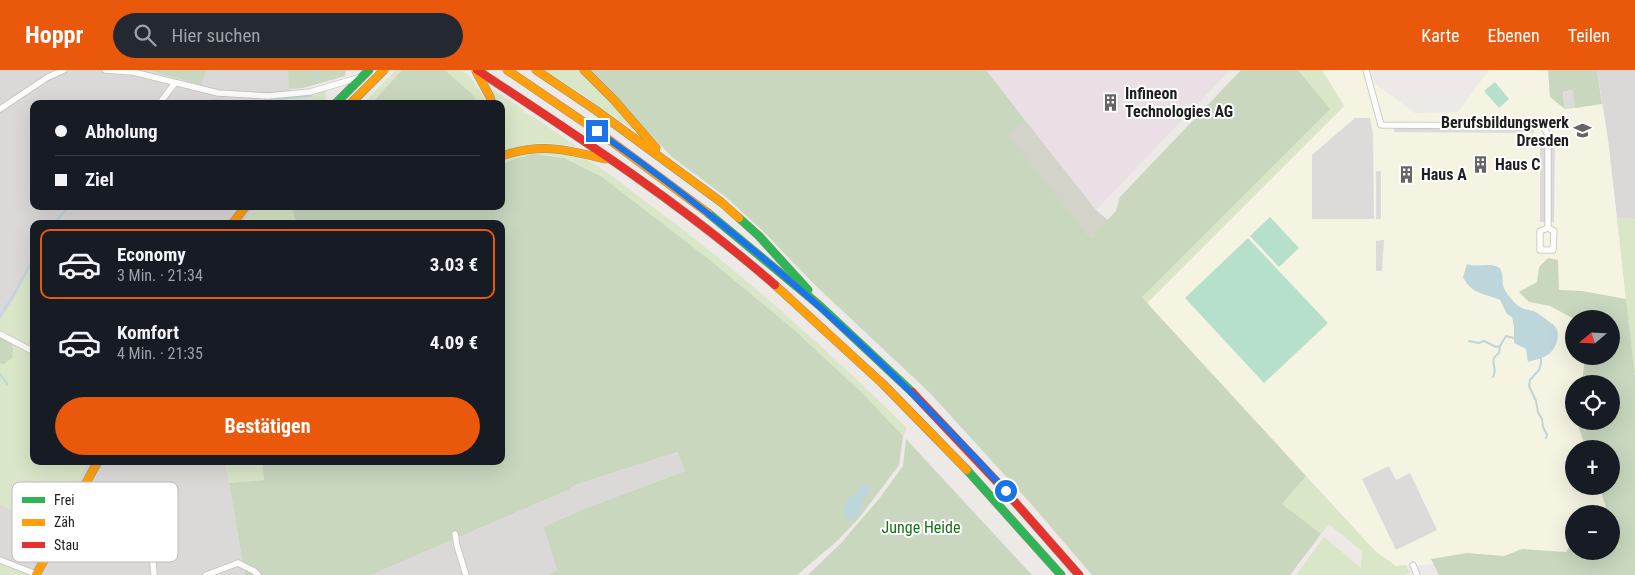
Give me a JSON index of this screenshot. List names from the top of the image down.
{
  "parks": ["Junge Heide"],
  "places": {
    "building": ["Infineon Technologies AG", "Haus C", "Haus A"],
    "school or university": ["Berufsbildungswerk Dresden"]
  },
  "legend": ["Frei", "Zäh", "Stau"],
  "north": "left",
  "page": {
    "header": "Hoppr",
    "search": "Hier suchen",
    "nav": ["Karte", "Ebenen", "Teilen"],
    "banner": ["Abholung", "Ziel"],
    "list": [
      {
        "name": "Economy",
        "note": "3 Min. · 21:34",
        "value": "3.03 €"
      },
      {
        "name": "Komfort",
        "note": "4 Min. · 21:35",
        "value": "4.09 €"
      }
    ],
    "map_buttons": ["+", "−"],
    "buttons": "Bestätigen"
  }
}
